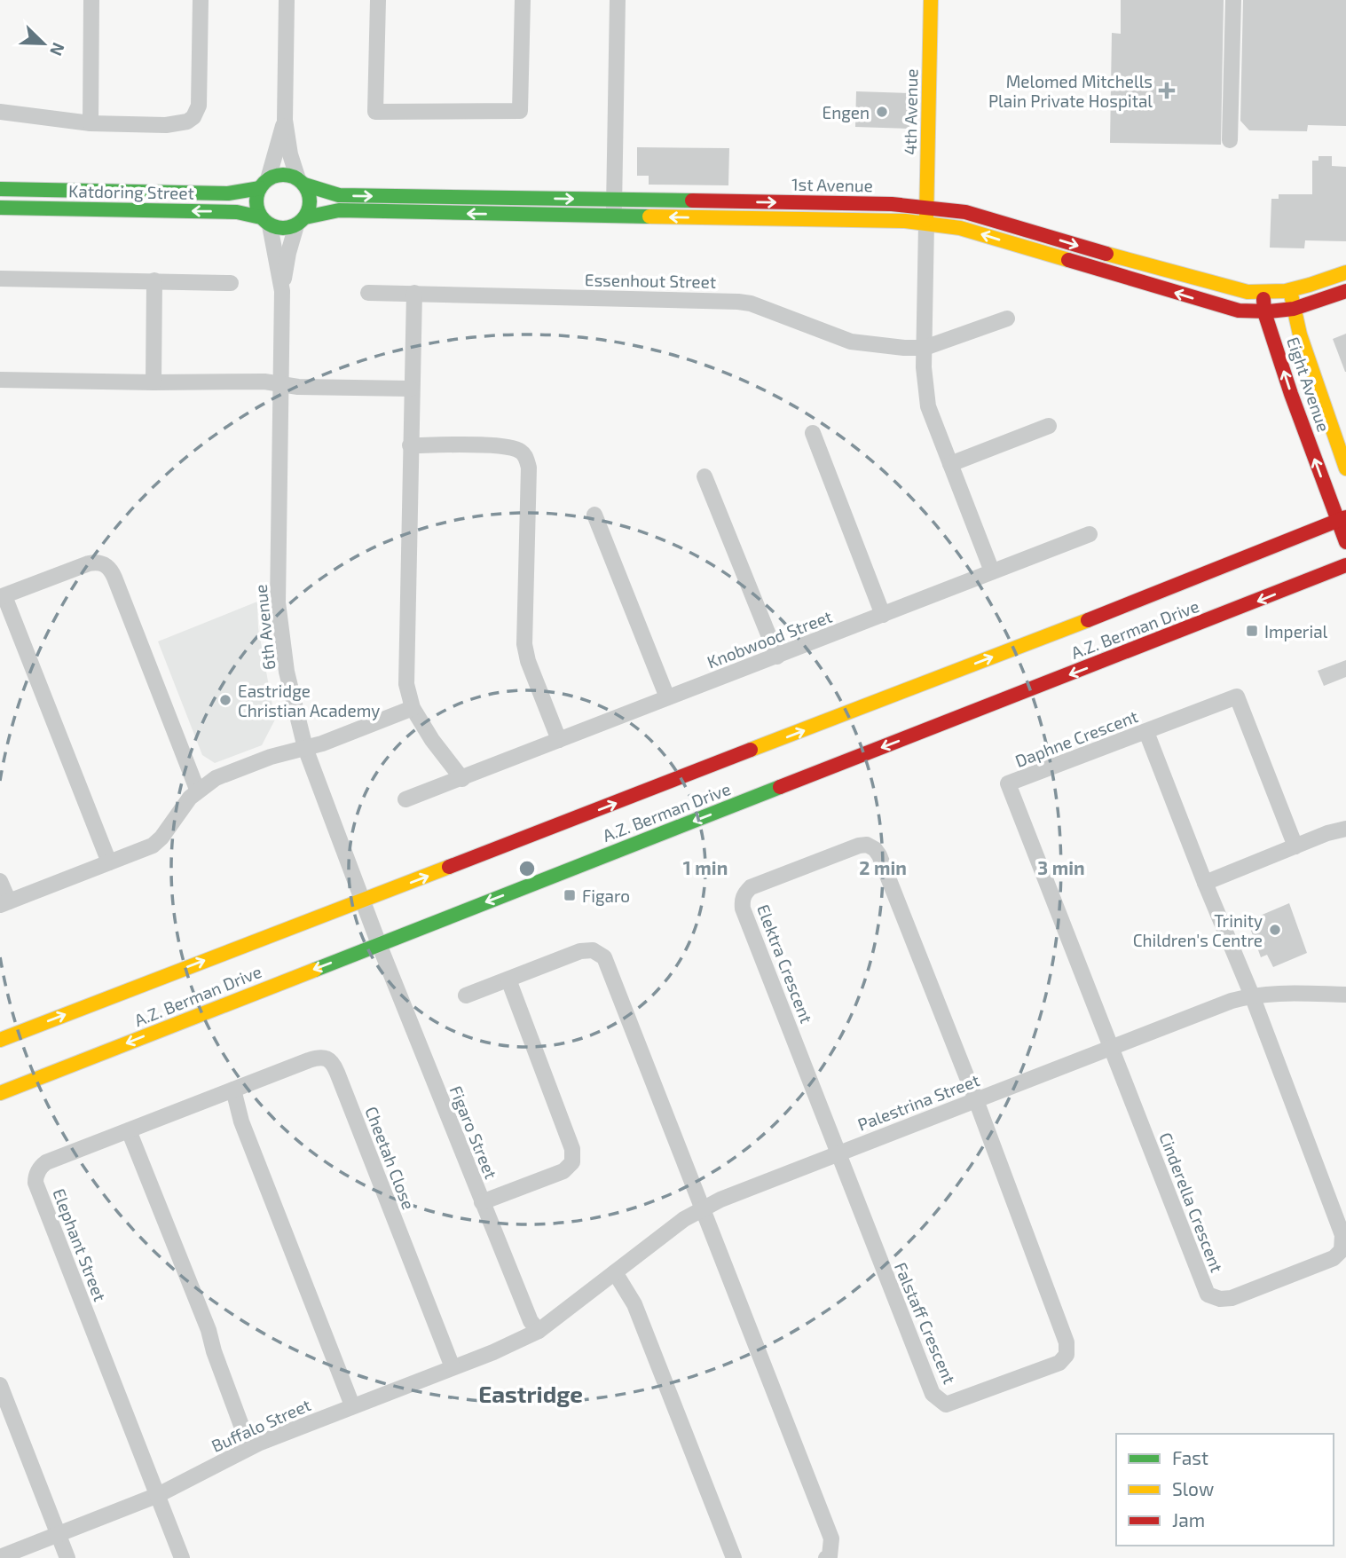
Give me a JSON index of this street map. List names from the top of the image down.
{
  "streets": {
    "street": [
      "4th Avenue",
      "1st Avenue",
      "Katdoring Street",
      "Essenhout Street",
      "Eight Avenue",
      "6th Avenue",
      "A.Z. Berman Drive",
      "Knobwood Street",
      "Daphne Crescent",
      "Elektra Crescent",
      "Palestrina Street",
      "Figaro Street",
      "Cheetah Close",
      "Cinderella Crescent",
      "Elephant Street",
      "Falstaff Crescent",
      "Buffalo Street"
    ]
  },
  "crossings": [
    ["4th Avenue", "1st Avenue"],
    ["1st Avenue", "Katdoring Street"],
    ["1st Avenue", "Eight Avenue"],
    ["1st Avenue", "6th Avenue"],
    ["Katdoring Street", "6th Avenue"],
    ["Eight Avenue", "A.Z. Berman Drive"],
    ["6th Avenue", "A.Z. Berman Drive"],
    ["6th Avenue", "Figaro Street"],
    ["A.Z. Berman Drive", "Figaro Street"],
    ["Daphne Crescent", "Palestrina Street"],
    ["Daphne Crescent", "Cinderella Crescent"],
    ["Elektra Crescent", "Palestrina Street"],
    ["Elektra Crescent", "Falstaff Crescent"],
    ["Palestrina Street", "Figaro Street"],
    ["Palestrina Street", "Cinderella Crescent"],
    ["Palestrina Street", "Falstaff Crescent"],
    ["Palestrina Street", "Buffalo Street"],
    ["Figaro Street", "Buffalo Street"],
    ["Cheetah Close", "Elephant Street"],
    ["Cheetah Close", "Buffalo Street"],
    ["Elephant Street", "Buffalo Street"]
  ],
  "districts": ["Eastridge"],
  "places": {
    "health": ["Melomed Mitchells Plain Private Hospital"],
    "other": ["Engen", "Eastridge Christian Academy", "Trinity Children's Centre"],
    "transit": ["Imperial", "Figaro"]
  },
  "legend": ["Fast", "Slow", "Jam"],
  "north": "bottom right",
  "rings": ["1 min", "2 min", "3 min"]
}
